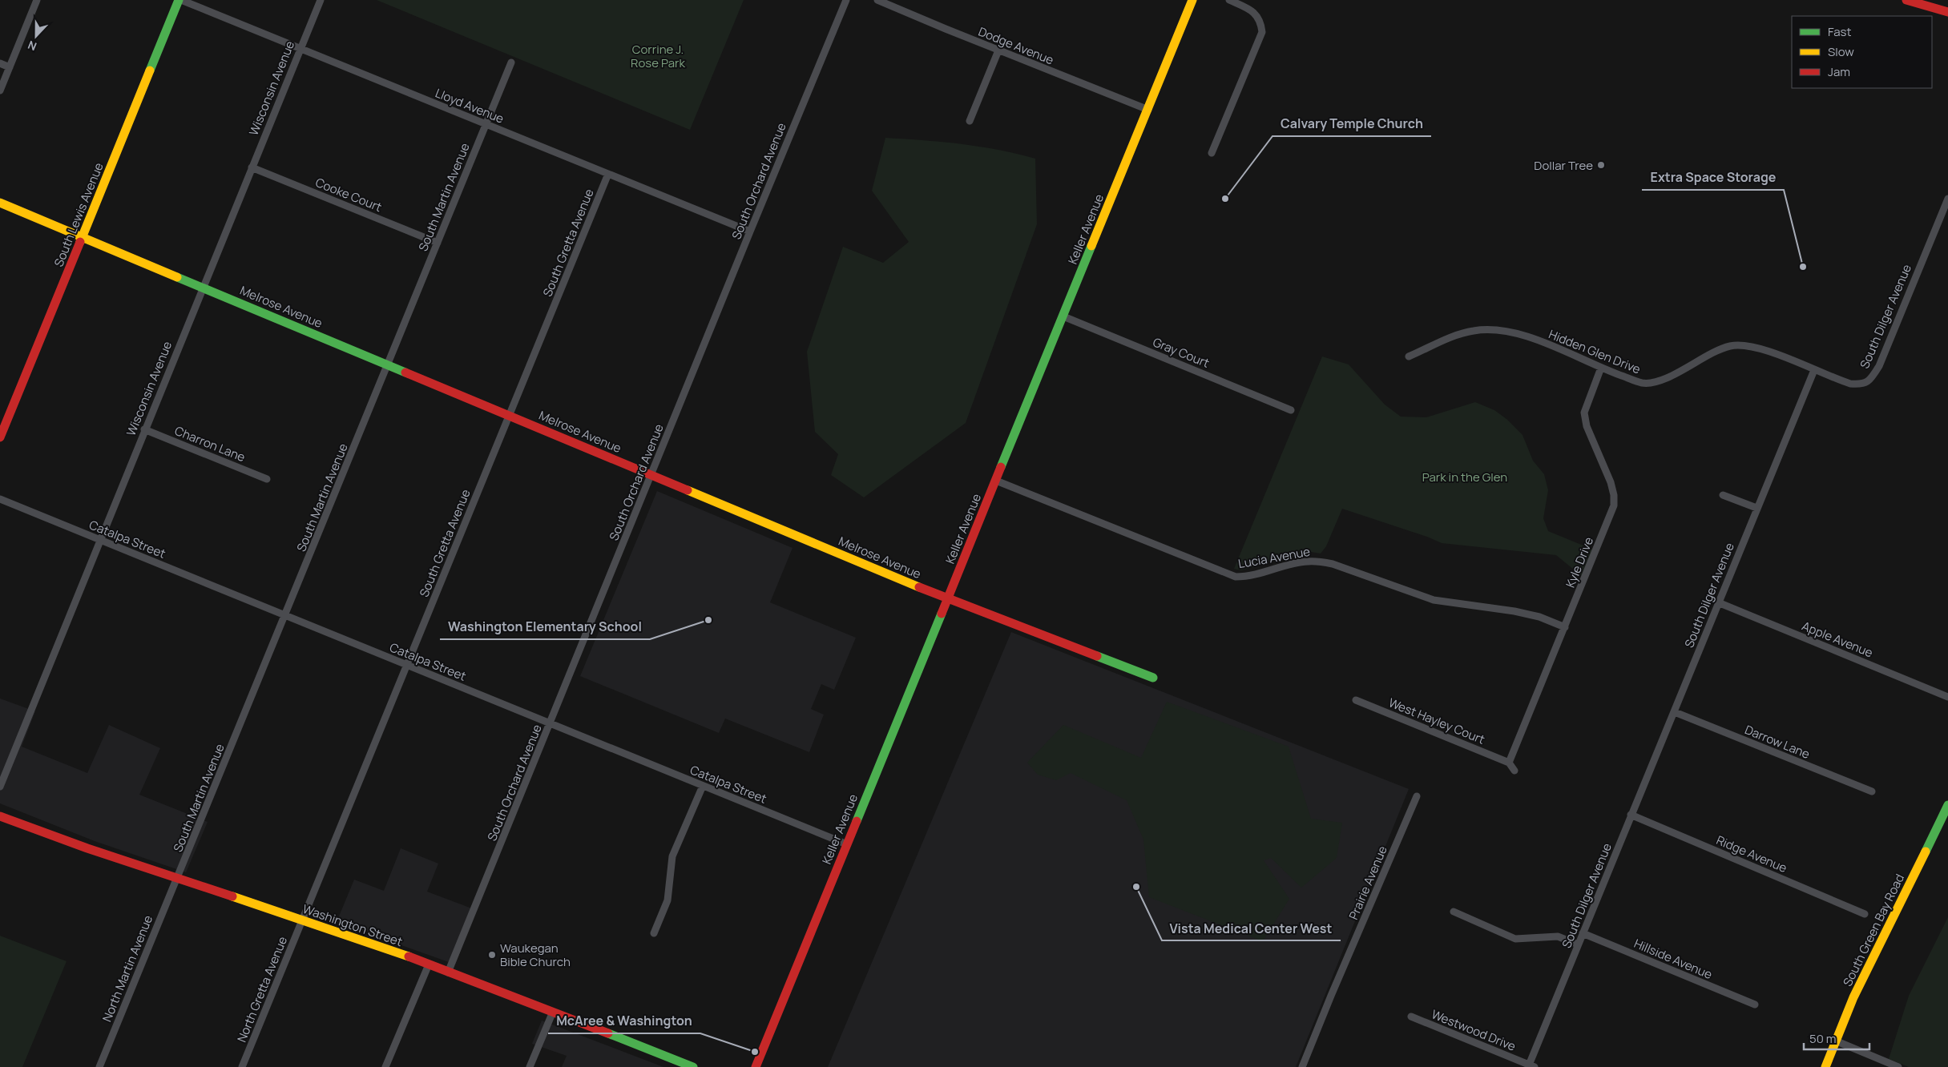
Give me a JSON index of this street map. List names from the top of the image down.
{
  "streets": {
    "street": [
      "Dodge Avenue",
      "Wisconsin Avenue",
      "Lloyd Avenue",
      "South Orchard Avenue",
      "Cooke Court",
      "South Martin Avenue",
      "South Lewis Avenue",
      "Keller Avenue",
      "South Gretta Avenue",
      "Melrose Avenue",
      "South Dilger Avenue",
      "Hidden Glen Drive",
      "Gray Court",
      "Charron Lane",
      "Catalpa Street",
      "Lucia Avenue",
      "Kyle Drive",
      "Apple Avenue",
      "West Hayley Court",
      "Darrow Lane",
      "Ridge Avenue",
      "Prairie Avenue",
      "Washington Street",
      "South Green Bay Road",
      "Hillside Avenue",
      "North Martin Avenue",
      "North Gretta Avenue",
      "Westwood Drive"
    ]
  },
  "crossings": [
    ["Dodge Avenue", "Keller Avenue"],
    ["Wisconsin Avenue", "Lloyd Avenue"],
    ["Wisconsin Avenue", "Cooke Court"],
    ["Wisconsin Avenue", "Melrose Avenue"],
    ["Wisconsin Avenue", "Charron Lane"],
    ["Wisconsin Avenue", "Catalpa Street"],
    ["Lloyd Avenue", "South Orchard Avenue"],
    ["Lloyd Avenue", "South Martin Avenue"],
    ["Lloyd Avenue", "South Lewis Avenue"],
    ["Lloyd Avenue", "South Gretta Avenue"],
    ["South Orchard Avenue", "Melrose Avenue"],
    ["South Orchard Avenue", "Catalpa Street"],
    ["South Orchard Avenue", "Washington Street"],
    ["Cooke Court", "South Martin Avenue"],
    ["South Martin Avenue", "Melrose Avenue"],
    ["South Martin Avenue", "Catalpa Street"],
    ["South Martin Avenue", "Washington Street"],
    ["South Martin Avenue", "North Martin Avenue"],
    ["South Lewis Avenue", "Melrose Avenue"],
    ["Keller Avenue", "Melrose Avenue"],
    ["Keller Avenue", "Gray Court"],
    ["Keller Avenue", "Catalpa Street"],
    ["Keller Avenue", "Lucia Avenue"],
    ["South Gretta Avenue", "Melrose Avenue"],
    ["South Gretta Avenue", "Catalpa Street"],
    ["South Gretta Avenue", "Washington Street"],
    ["South Gretta Avenue", "North Gretta Avenue"],
    ["South Dilger Avenue", "Hidden Glen Drive"],
    ["South Dilger Avenue", "Apple Avenue"],
    ["South Dilger Avenue", "Darrow Lane"],
    ["South Dilger Avenue", "Ridge Avenue"],
    ["South Dilger Avenue", "Hillside Avenue"],
    ["South Dilger Avenue", "Westwood Drive"],
    ["Hidden Glen Drive", "Kyle Drive"],
    ["Lucia Avenue", "Kyle Drive"],
    ["Kyle Drive", "West Hayley Court"],
    ["Washington Street", "North Martin Avenue"],
    ["Washington Street", "North Gretta Avenue"]
  ],
  "parks": ["Corrine J. Rose Park", "Park in the Glen"],
  "places": [
    "Dollar Tree",
    "Calvary Temple Church",
    "Extra Space Storage",
    "Washington Elementary School",
    "Vista Medical Center West",
    "Waukegan Bible Church",
    "McAree & Washington"
  ],
  "legend": ["Fast", "Slow", "Jam"],
  "scale_bar": "50 m",
  "north": "bottom"
}
